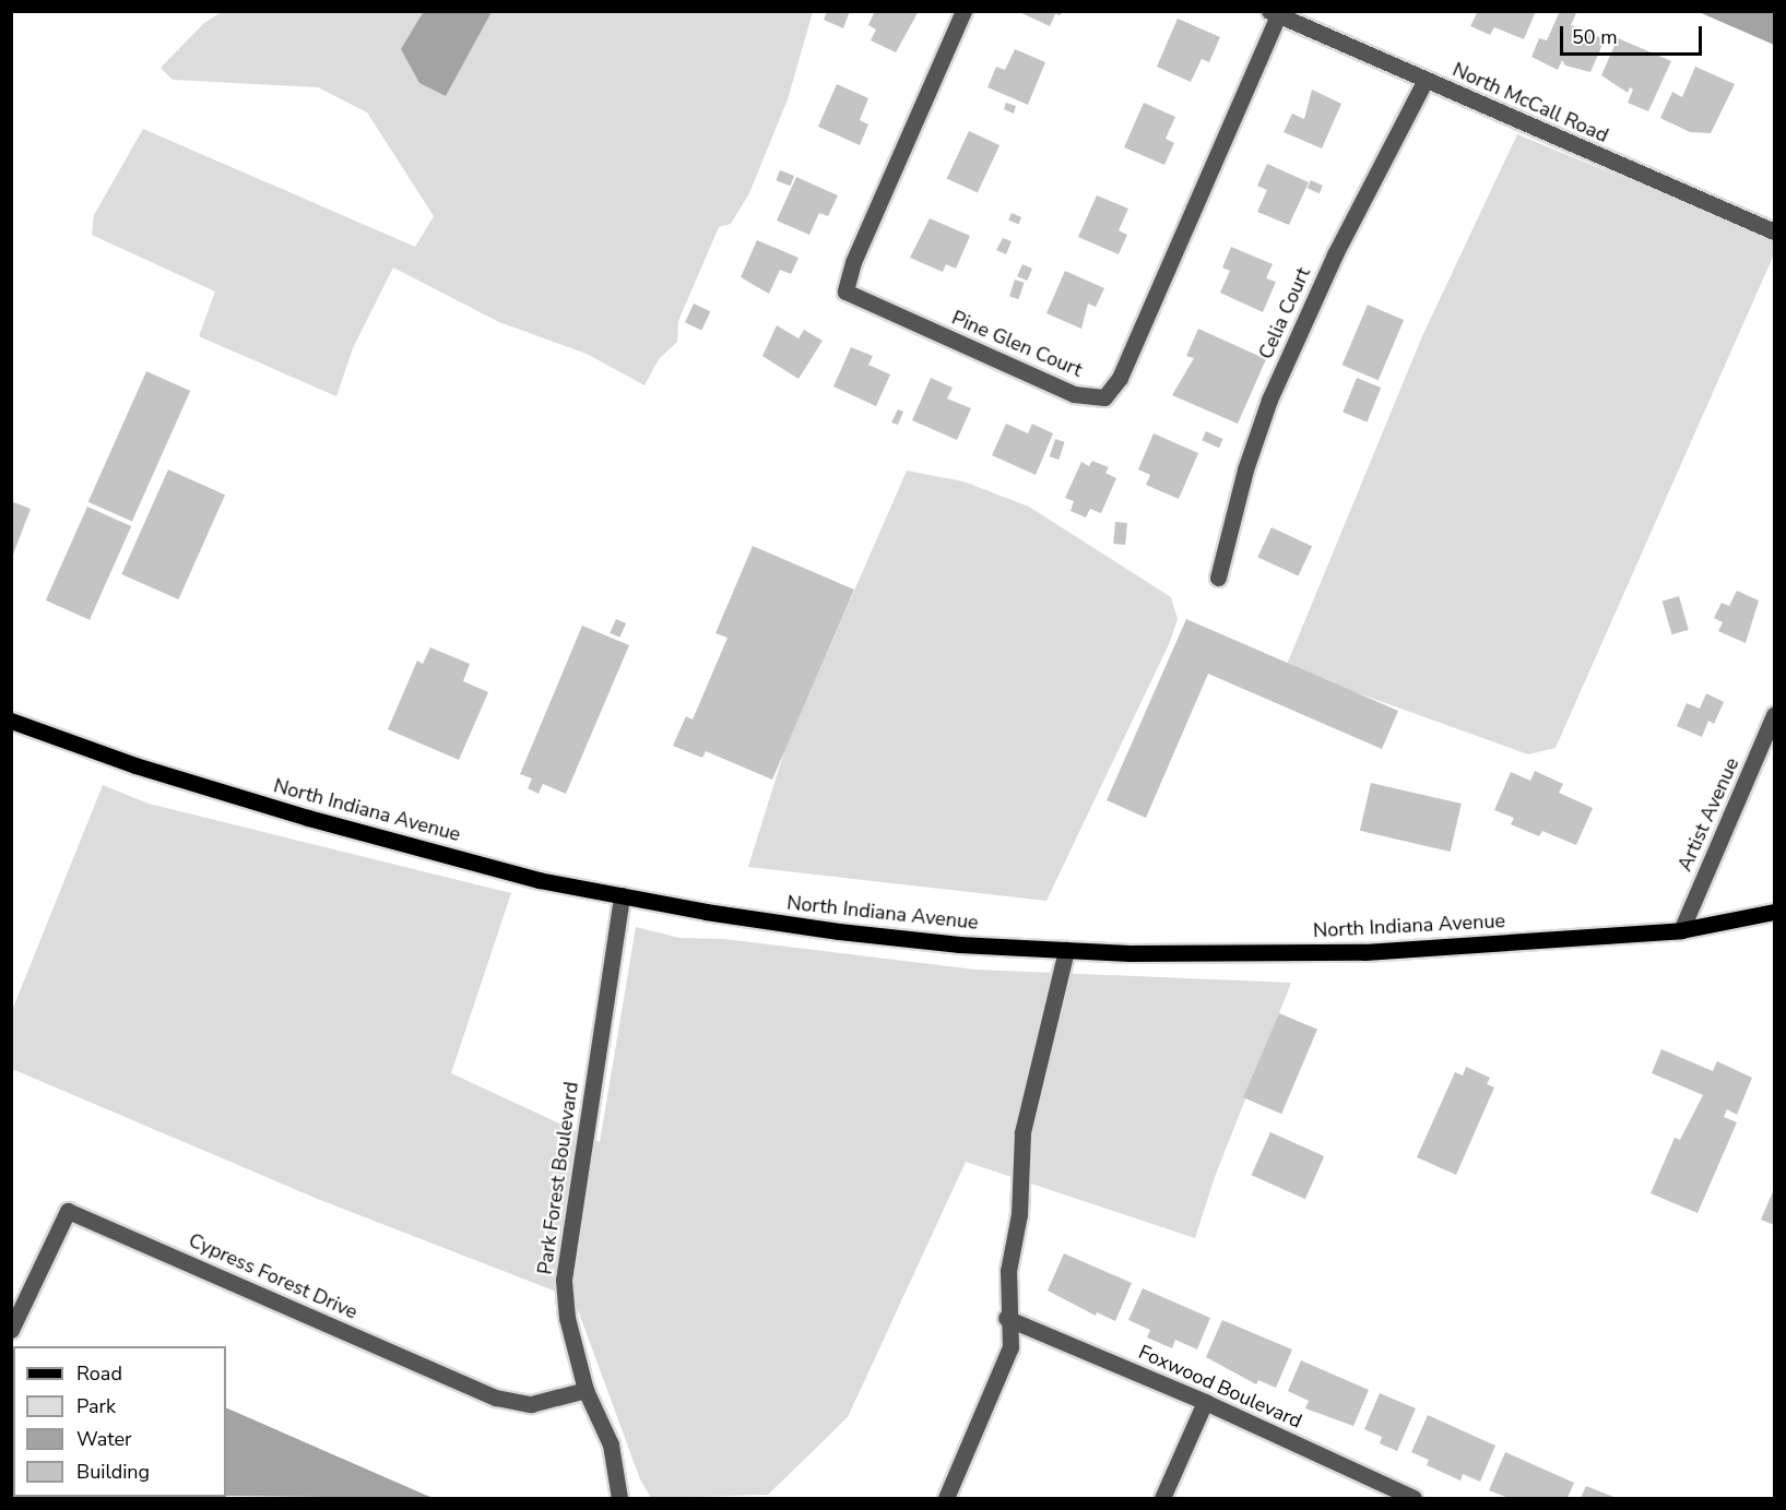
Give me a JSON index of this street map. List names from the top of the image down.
{
  "streets": {
    "main road": ["North Indiana Avenue"],
    "street": [
      "North McCall Road",
      "Celia Court",
      "Pine Glen Court",
      "Artist Avenue",
      "Park Forest Boulevard",
      "Cypress Forest Drive",
      "Foxwood Boulevard"
    ]
  },
  "crossings": [
    ["North McCall Road", "Celia Court"],
    ["North McCall Road", "Pine Glen Court"],
    ["North Indiana Avenue", "Artist Avenue"],
    ["North Indiana Avenue", "Park Forest Boulevard"],
    ["Park Forest Boulevard", "Cypress Forest Drive"]
  ],
  "legend": [
    "Road",
    "Park",
    "Water",
    "Building"
  ],
  "scale_bar": "50 m"
}
